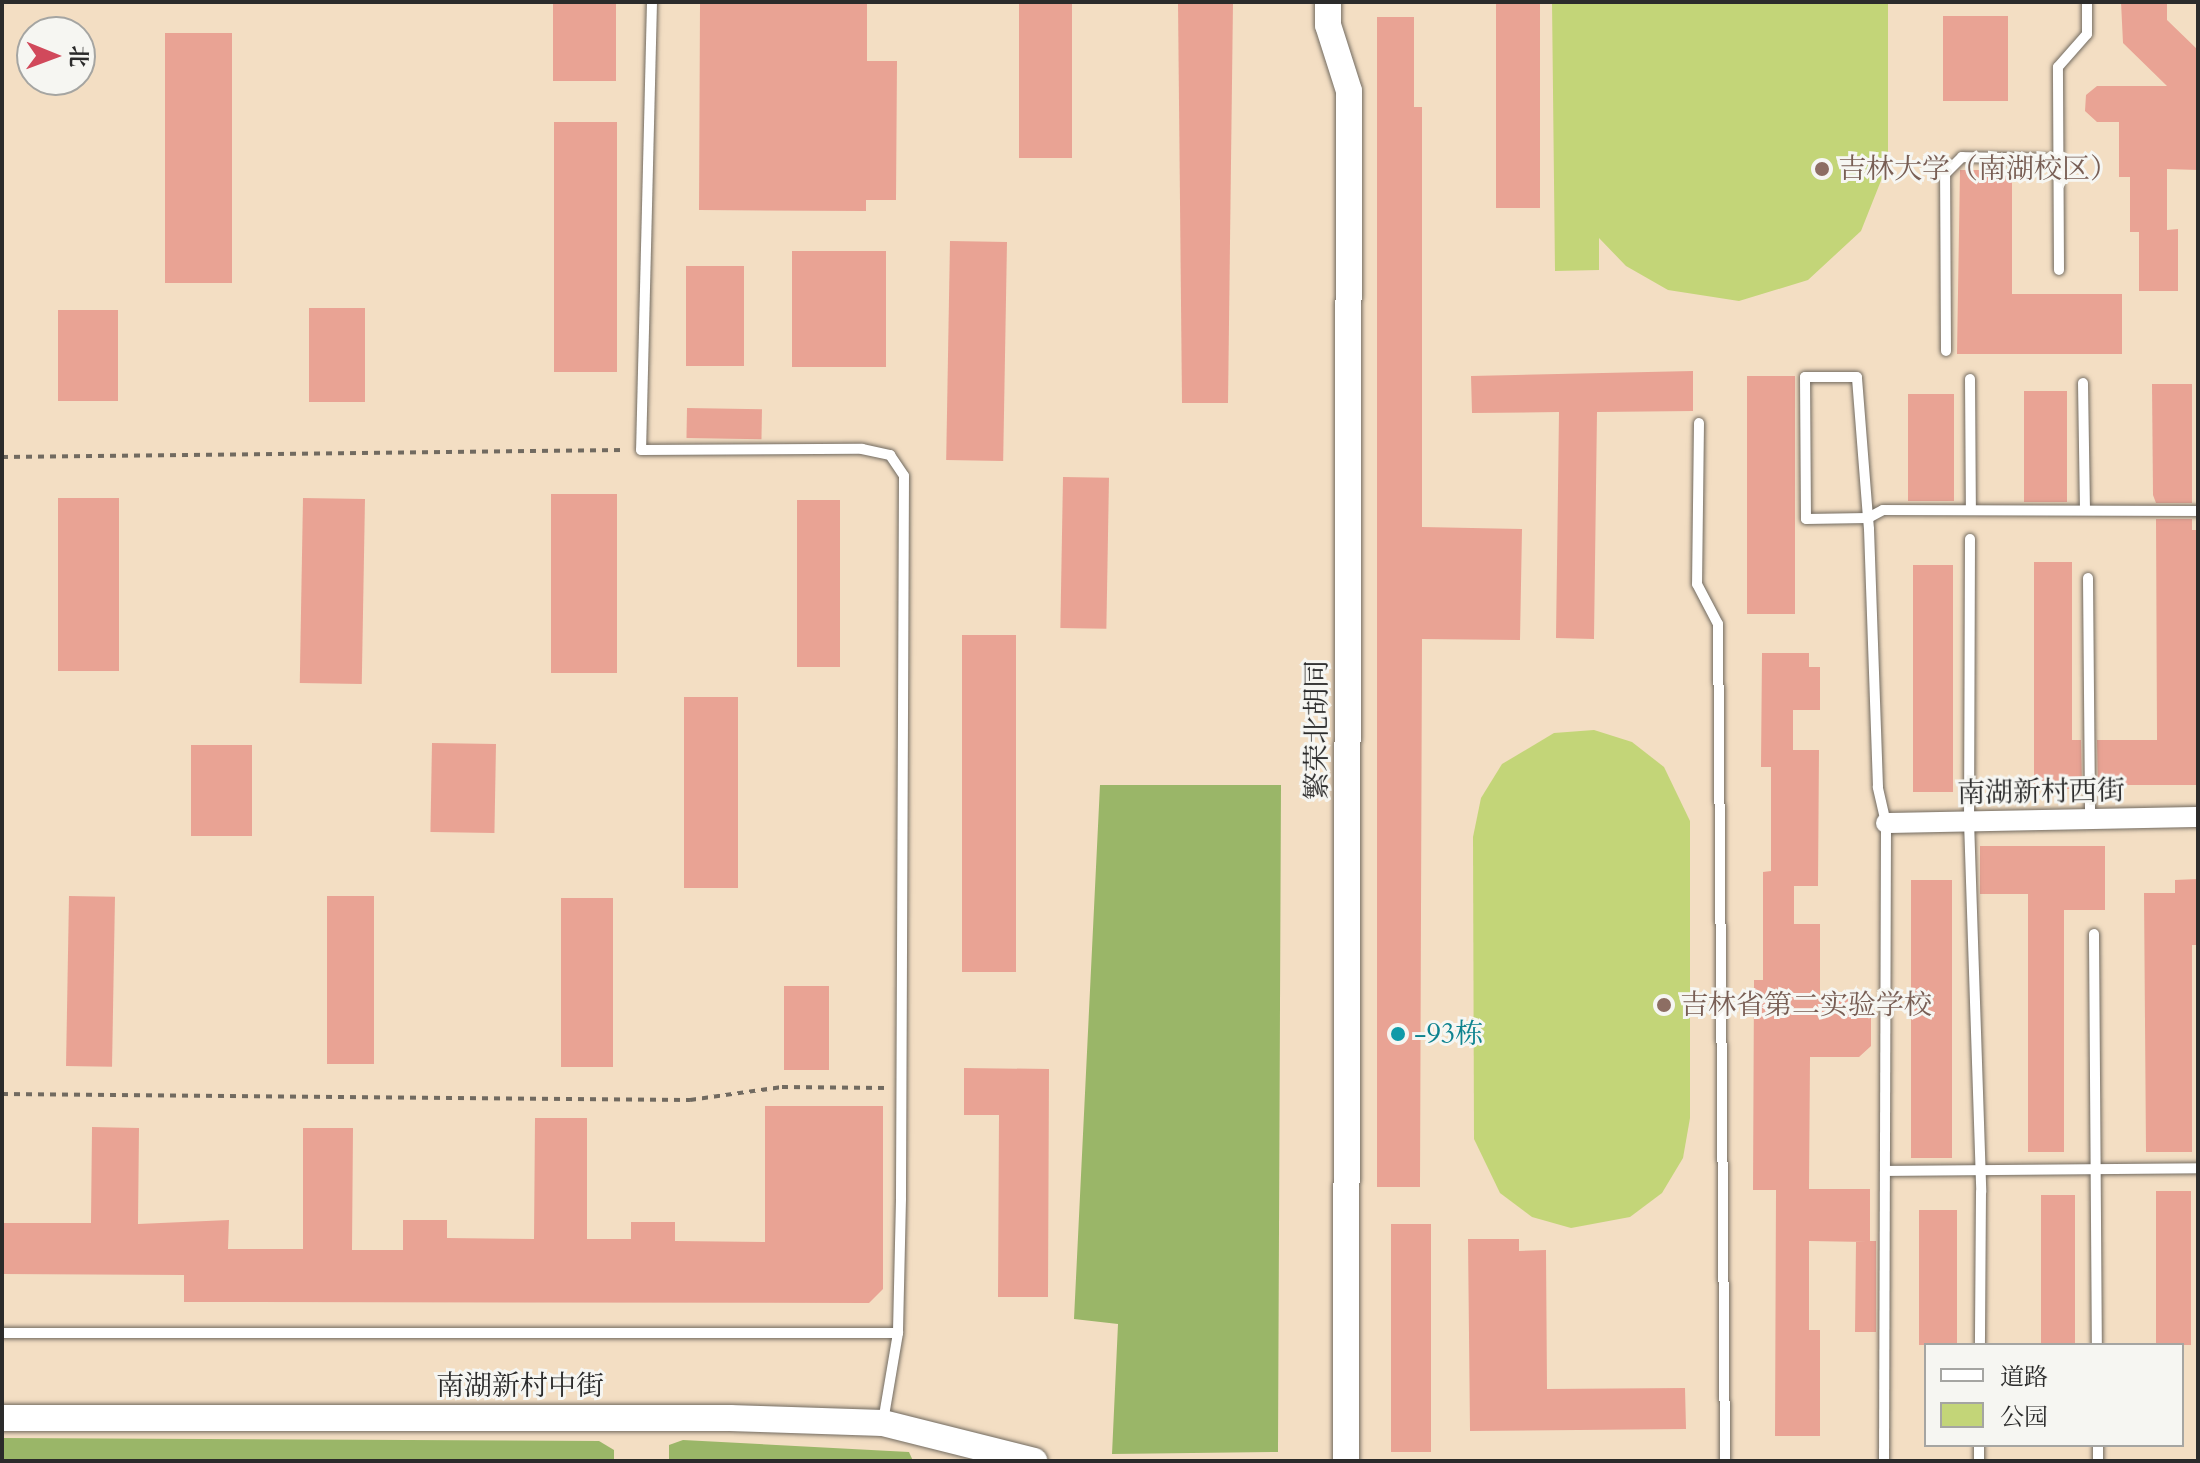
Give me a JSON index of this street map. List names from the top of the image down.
{
  "streets": {
    "street": ["繁荣北胡同", "南湖新村西街", "南湖新村中街"]
  },
  "places": ["吉林大学（南湖校区）", "吉林省第二实验学校", "-93栋"],
  "legend": ["道路", "公园"],
  "north": "right"
}
